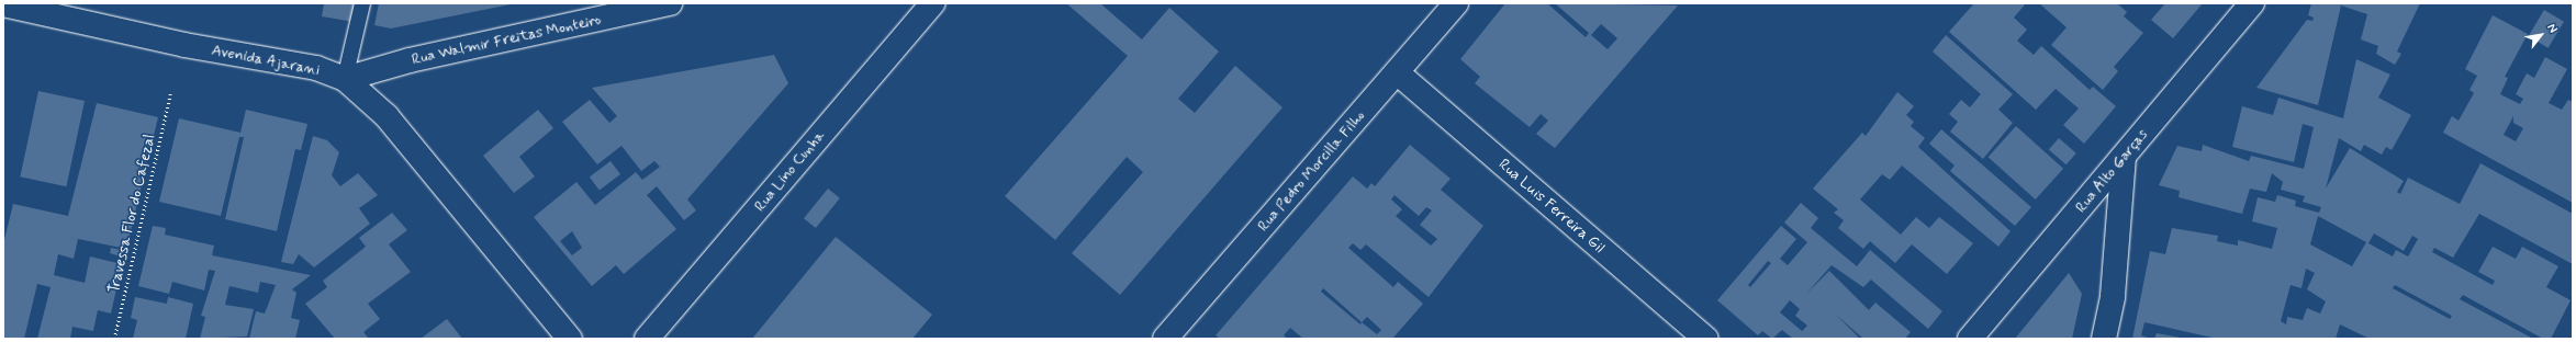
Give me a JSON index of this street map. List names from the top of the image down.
{
  "streets": {
    "street": [
      "Rua Walmir Freitas Monteiro",
      "Avenida Ajarani",
      "Rua Lino Cunha",
      "Rua Pedro Morcilla Filho",
      "Rua Alto Garças",
      "Rua Luis Ferreira Gil"
    ],
    "path": ["Travessa Flor do Cafezal"]
  },
  "crossings": [
    ["Rua Walmir Freitas Monteiro", "Avenida Ajarani"],
    ["Rua Pedro Morcilla Filho", "Rua Luis Ferreira Gil"]
  ],
  "north": "top right"
}
